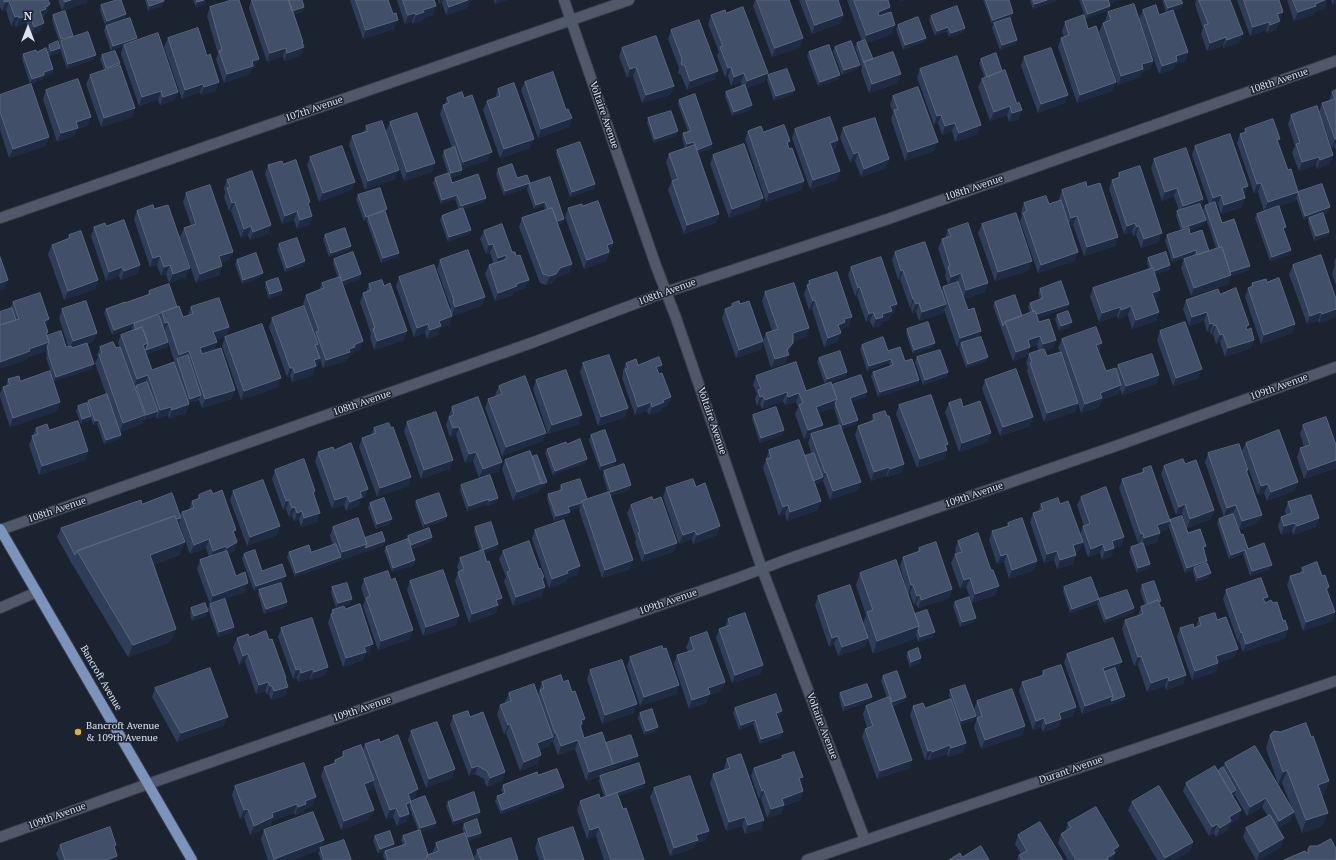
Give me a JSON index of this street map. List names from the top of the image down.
{
  "streets": {
    "main road": ["Bancroft Avenue"],
    "street": [
      "108th Avenue",
      "107th Avenue",
      "Voltaire Avenue",
      "109th Avenue",
      "Durant Avenue"
    ]
  },
  "crossings": [
    ["108th Avenue", "Voltaire Avenue"],
    ["108th Avenue", "Bancroft Avenue"],
    ["107th Avenue", "Voltaire Avenue"],
    ["Voltaire Avenue", "109th Avenue"],
    ["Voltaire Avenue", "Durant Avenue"],
    ["109th Avenue", "Bancroft Avenue"]
  ],
  "places": ["Bancroft Avenue & 109th Avenue"],
  "north": "top"
}
